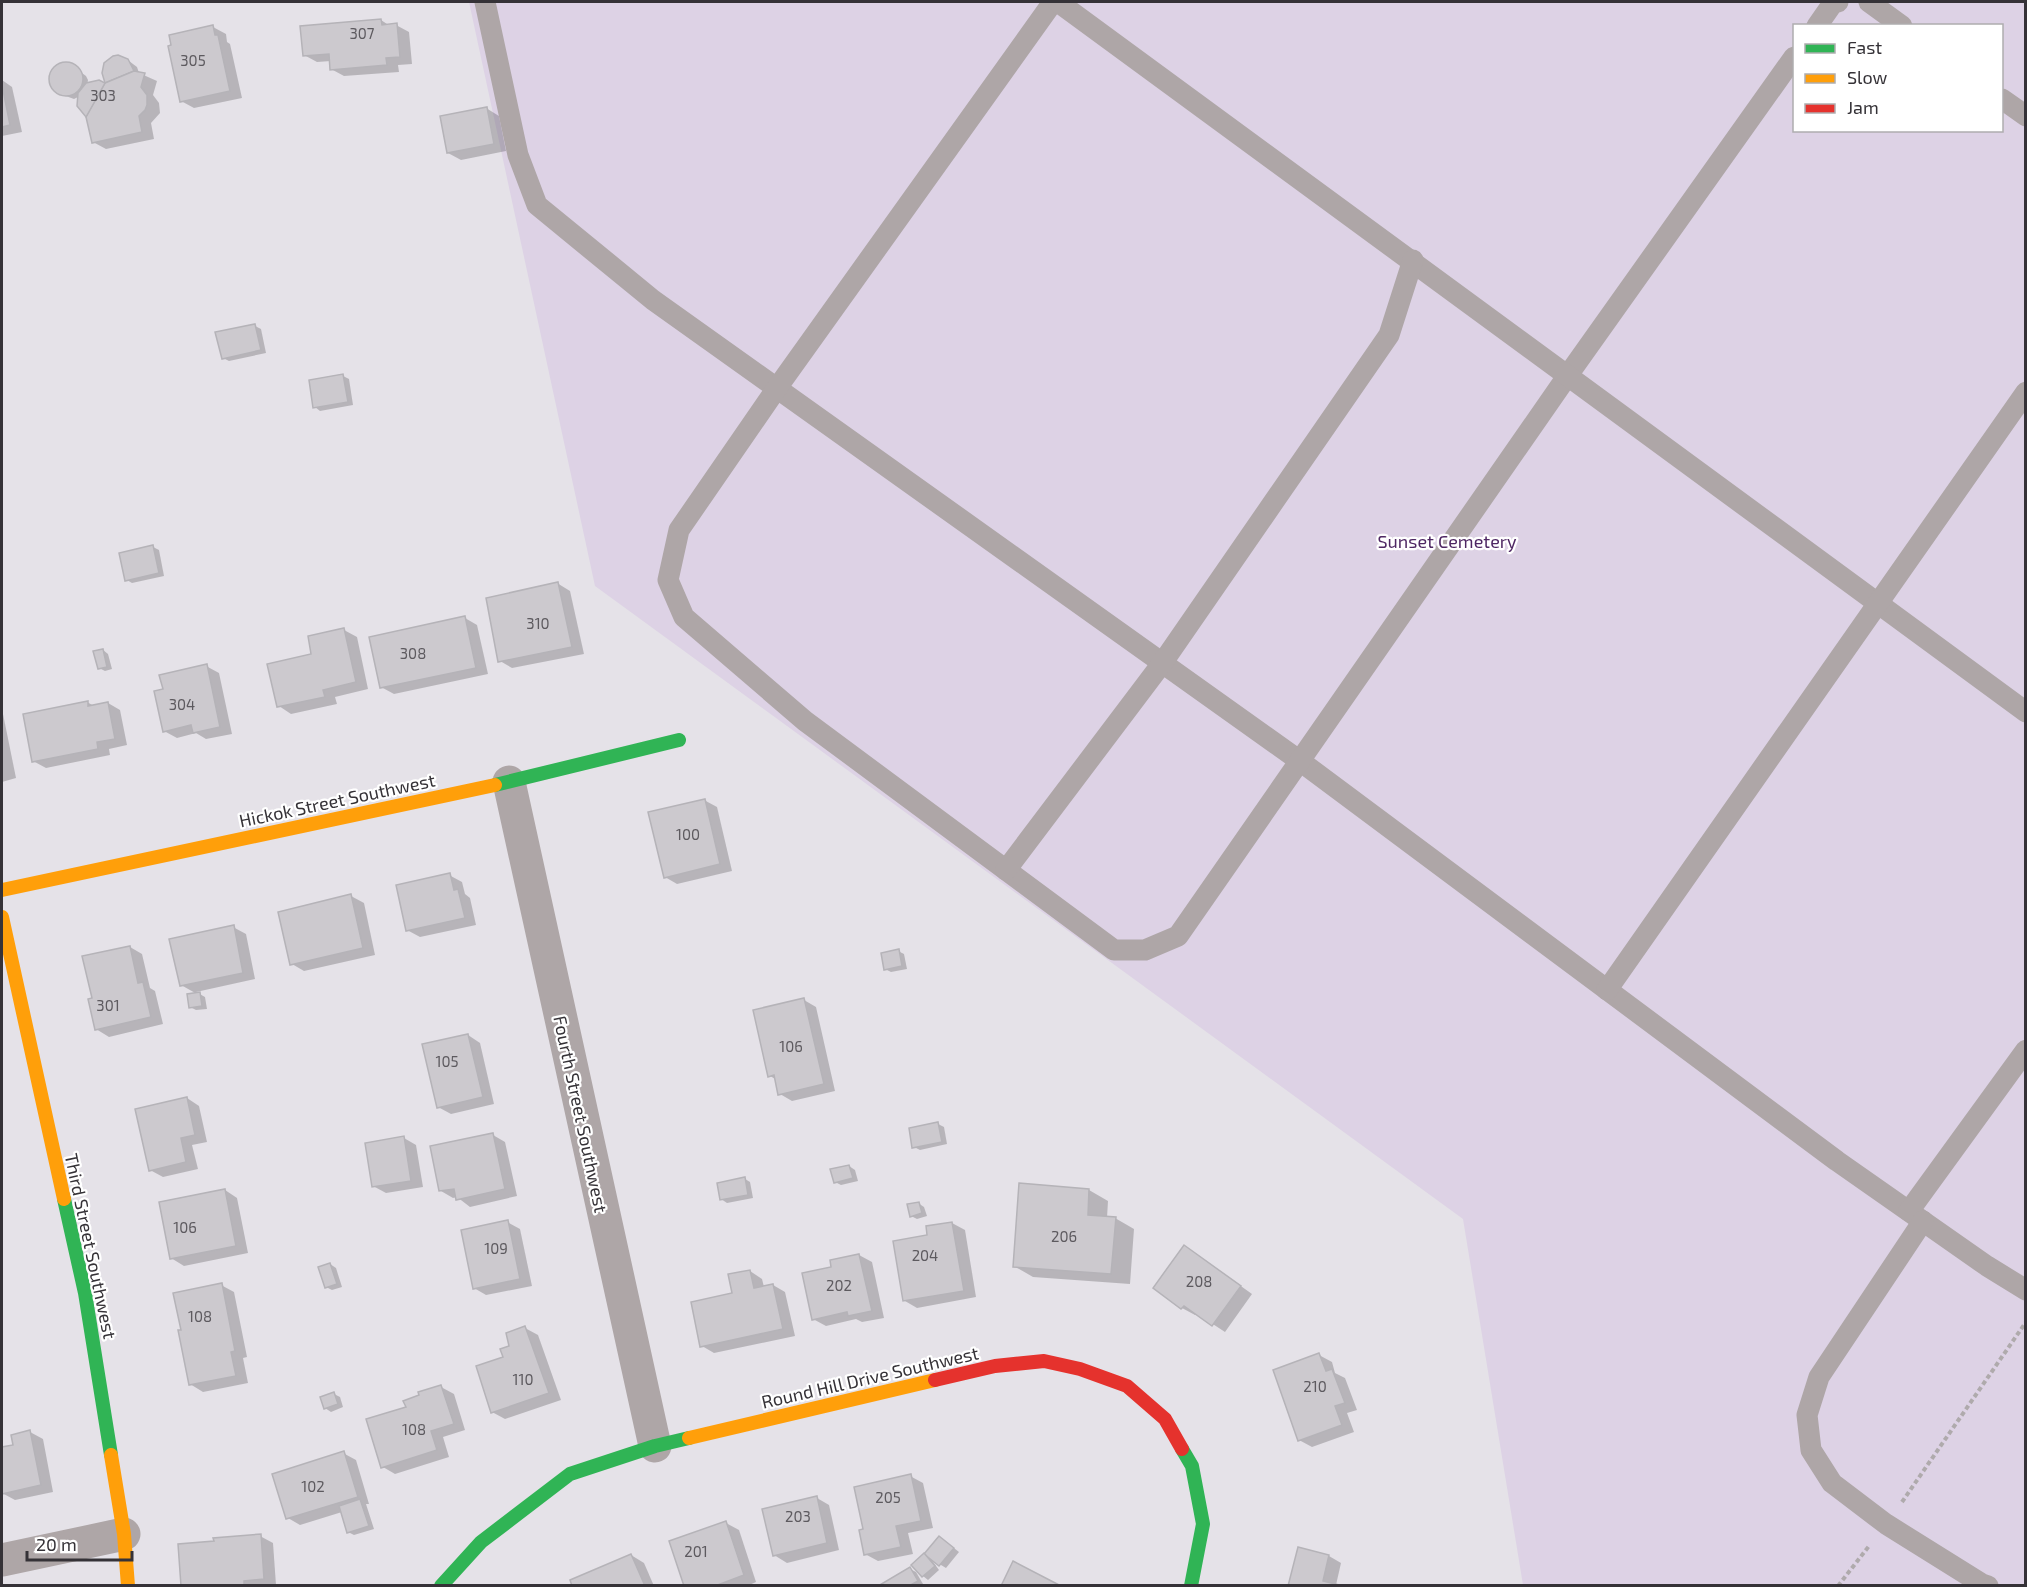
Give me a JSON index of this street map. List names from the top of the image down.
{
  "streets": {
    "street": [
      "Hickok Street Southwest",
      "Fourth Street Southwest",
      "Third Street Southwest",
      "Round Hill Drive Southwest"
    ]
  },
  "crossings": [
    ["Hickok Street Southwest", "Fourth Street Southwest"],
    ["Fourth Street Southwest", "Round Hill Drive Southwest"]
  ],
  "parks": ["Sunset Cemetery"],
  "house_numbers": [
    "307",
    "305",
    "303",
    "310",
    "308",
    "304",
    "100",
    "301",
    "106",
    "105",
    "106",
    "206",
    "109",
    "204",
    "208",
    "202",
    "108",
    "110",
    "210",
    "108",
    "102",
    "205",
    "203",
    "201"
  ],
  "legend": ["Fast", "Slow", "Jam"],
  "scale_bar": "20 m"
}
